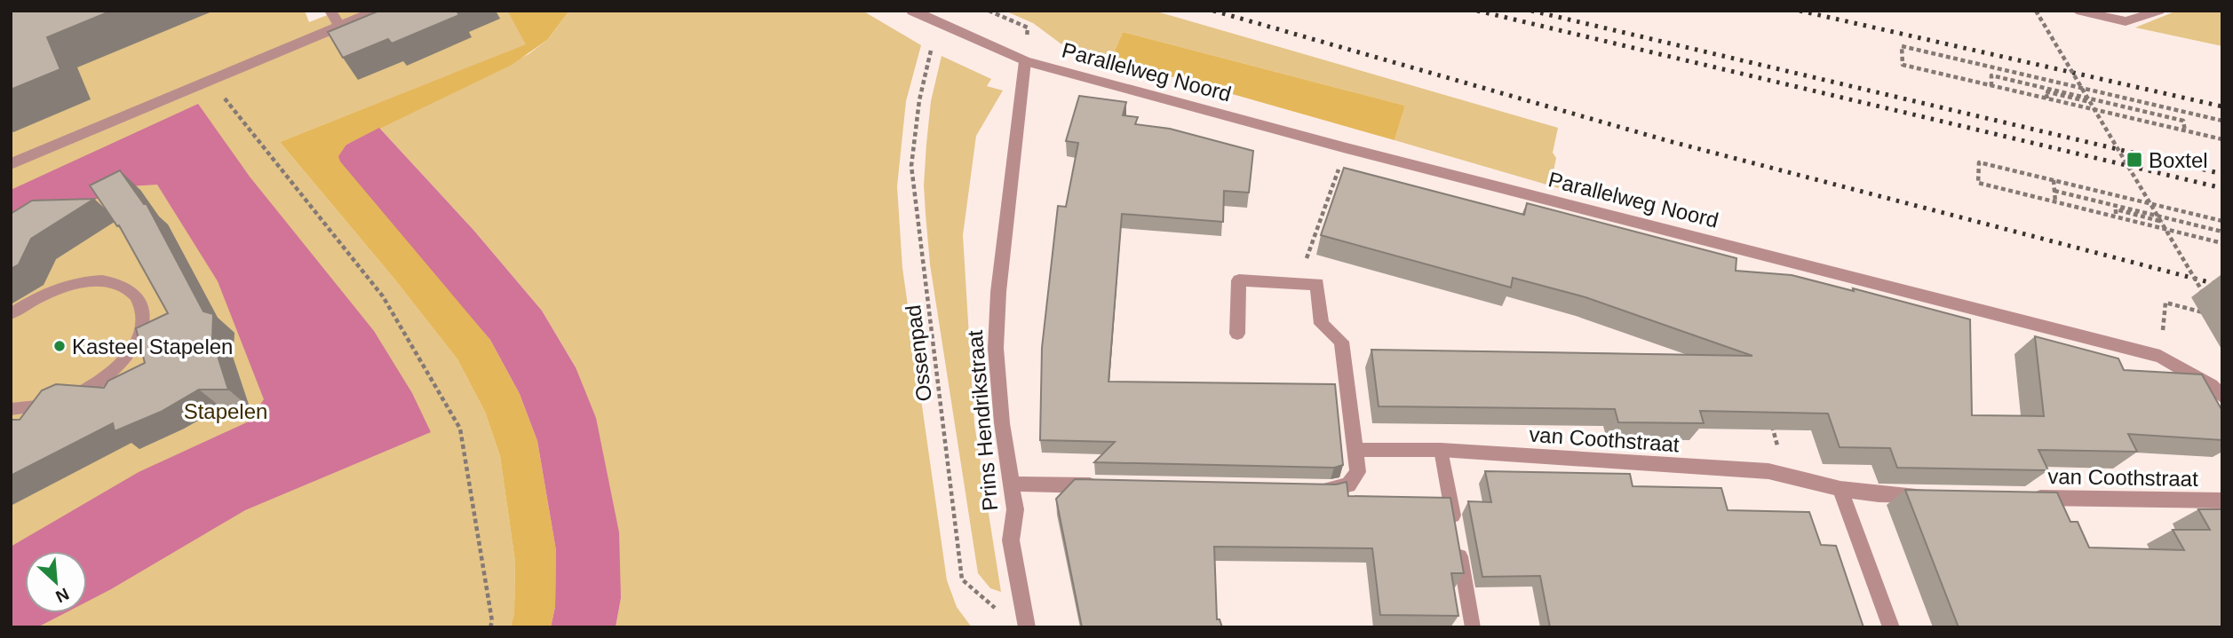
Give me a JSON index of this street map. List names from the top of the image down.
{
  "streets": {
    "street": ["Parallelweg Noord", "Prins Hendrikstraat", "van Coothstraat"],
    "path": ["Ossenpad"]
  },
  "crossings": [
    ["Parallelweg Noord", "Prins Hendrikstraat"]
  ],
  "parks": ["Stapelen"],
  "places": {
    "transit": ["Boxtel"],
    "other": ["Kasteel Stapelen"]
  },
  "north": "bottom right"
}
